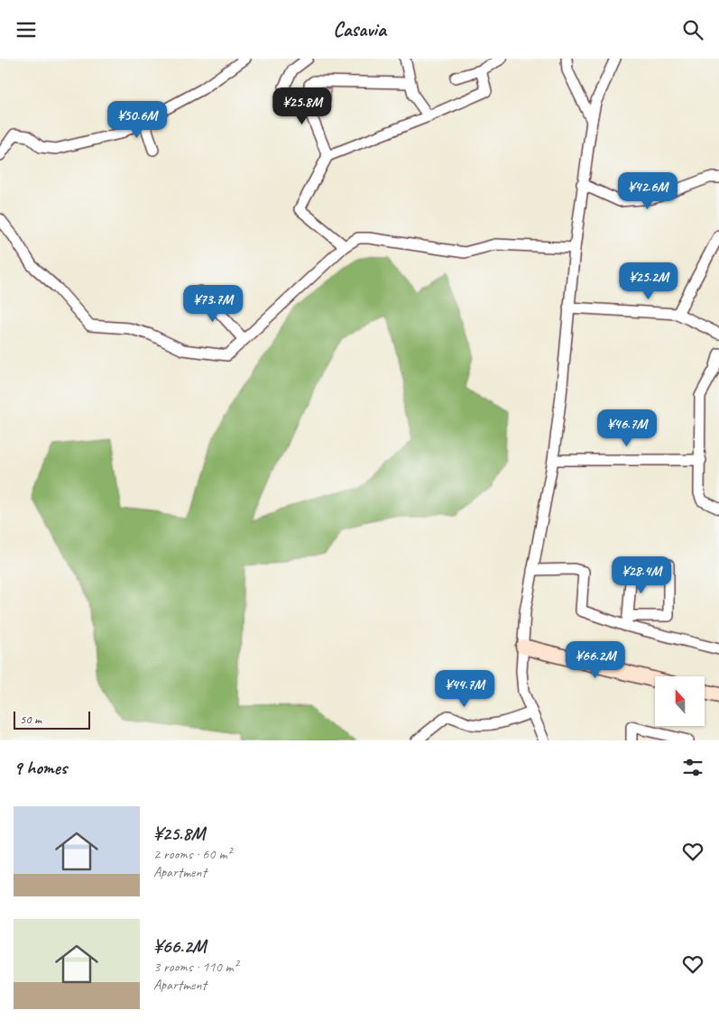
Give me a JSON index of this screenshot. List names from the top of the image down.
{
  "scale_bar": "50 m",
  "north": "top",
  "page": {
    "header": "Casavia",
    "price": [
      "¥25.8M",
      "¥50.6M",
      "¥42.6M",
      "¥25.2M",
      "¥73.7M",
      "¥46.7M",
      "¥28.4M",
      "¥66.2M",
      "¥44.7M"
    ],
    "scale": "50 m",
    "heading": "9 homes",
    "list": [
      {
        "name": "¥25.8M",
        "note": "2 rooms · 60 m² · Apartment"
      },
      {
        "name": "¥66.2M",
        "note": "3 rooms · 110 m² · Apartment"
      }
    ]
  }
}
